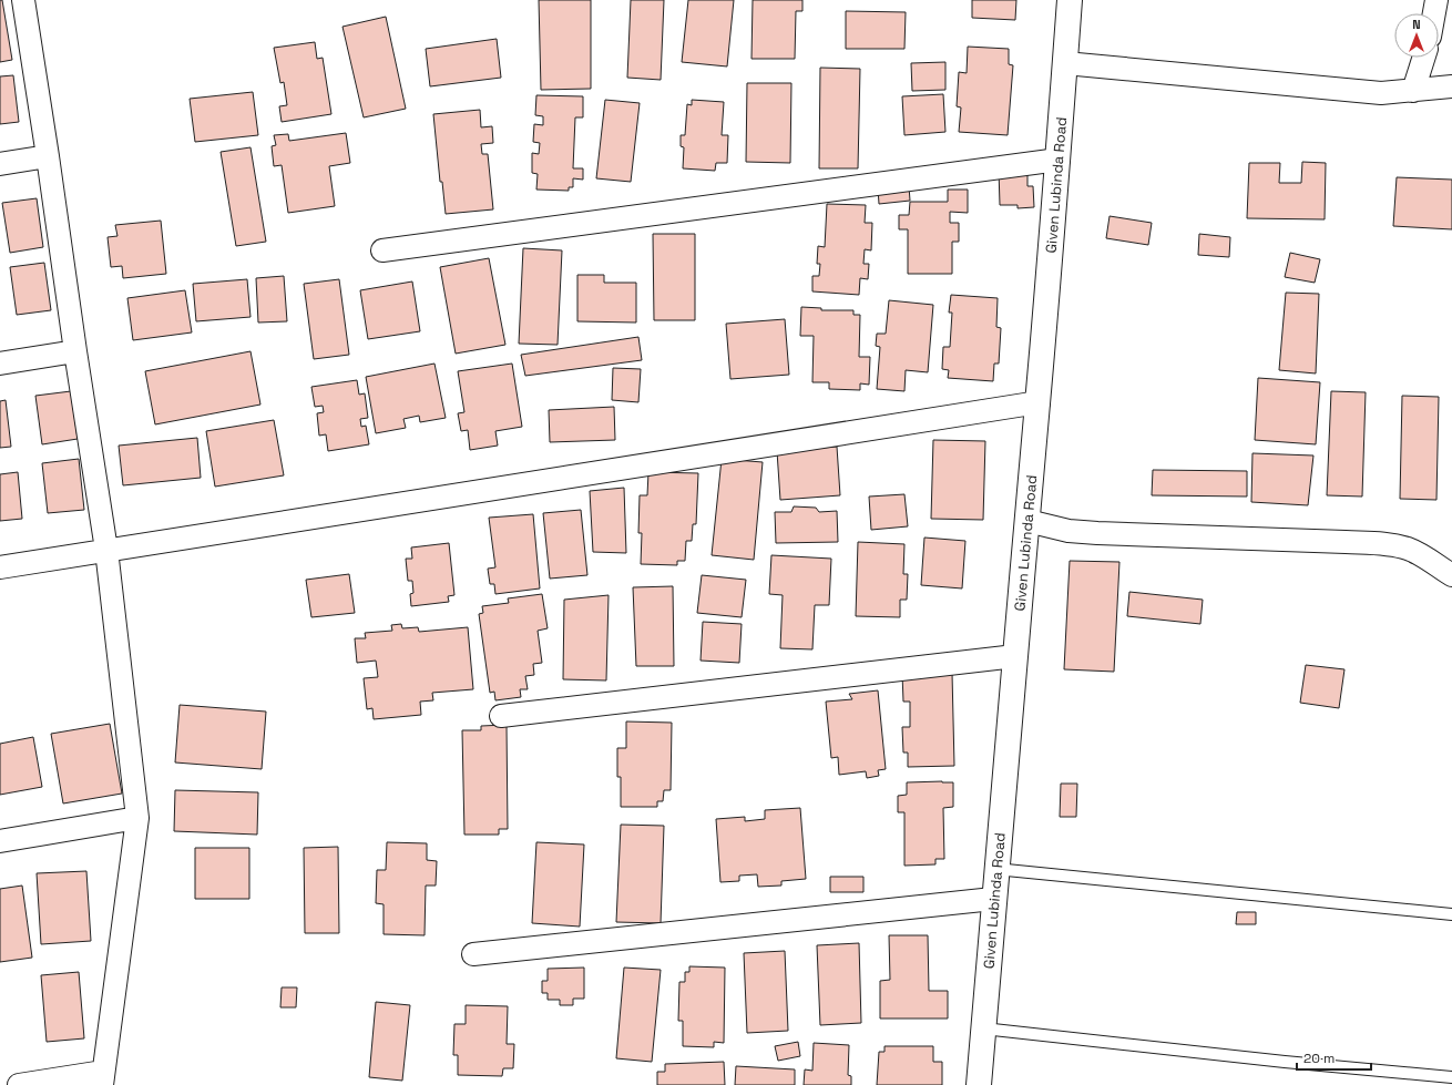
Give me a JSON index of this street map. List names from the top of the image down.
{
  "streets": {
    "street": ["Given Lubinda Road"]
  },
  "scale_bar": "20 m",
  "north": "top"
}
